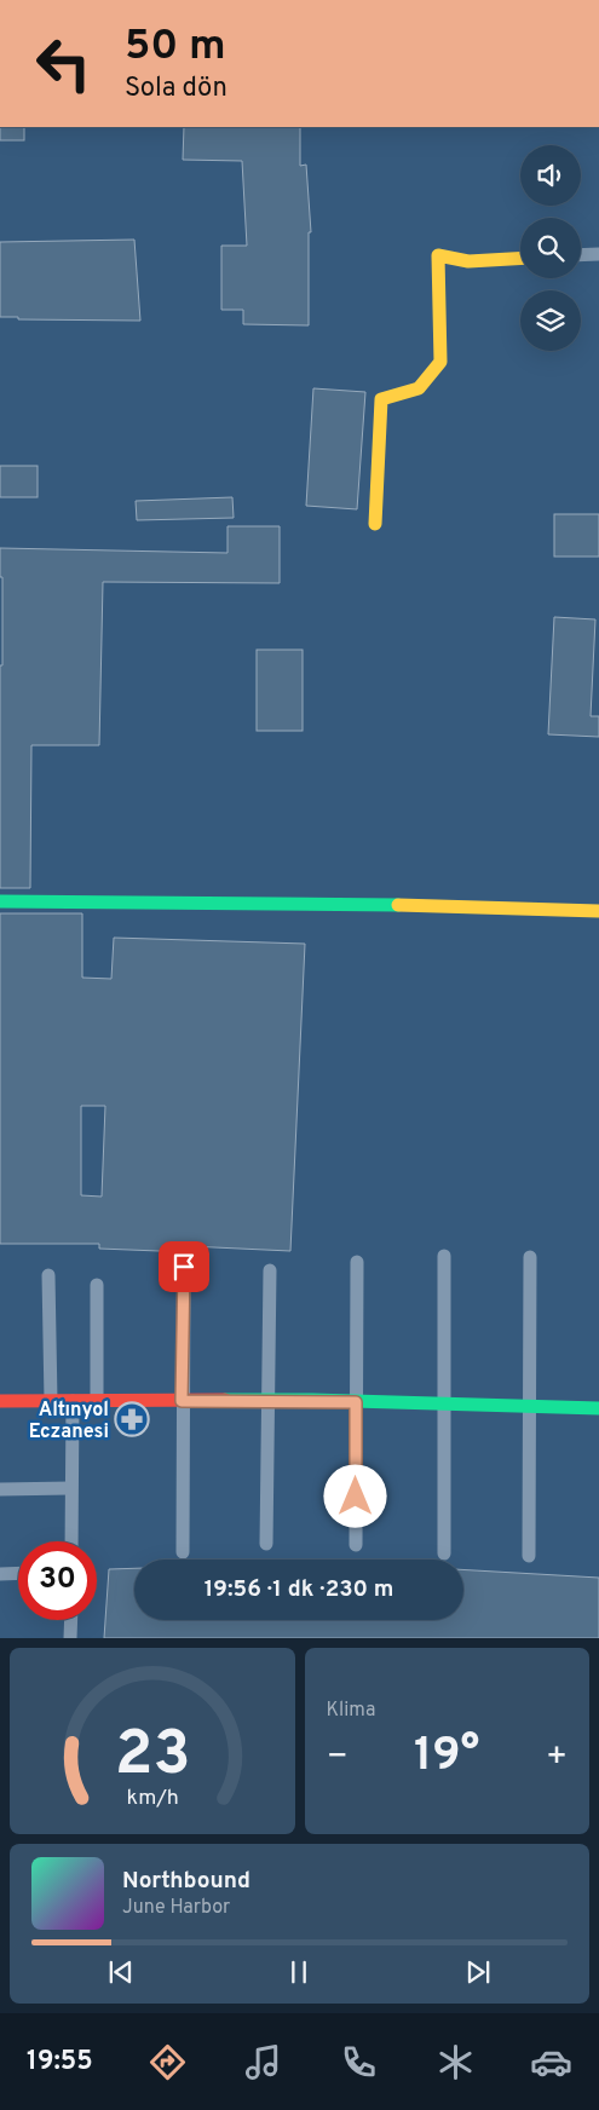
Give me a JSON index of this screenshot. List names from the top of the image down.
{
  "places": {
    "pharmacy": ["Altınyol Eczanesi"]
  },
  "page": {
    "turn": ["50 m", "Sola dön"],
    "limit": "30",
    "trip": "19:56 · 1 dk · 230 m",
    "tile": "Klima",
    "heat": ["−", "19°", "+"],
    "song": ["Northbound", "June Harbor"],
    "tabs": "19:55",
    "gauge": ["23", "km/h"]
  }
}
